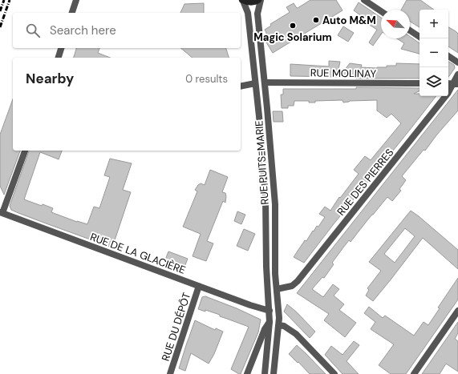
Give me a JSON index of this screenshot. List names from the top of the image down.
{
  "streets": {
    "street": [
      "RUE MOLINAY",
      "RUE PUITS-MARIE",
      "RUE DES PIERRES",
      "RUE DE LA GLACIÈRE",
      "RUE DU DÉPÔT"
    ]
  },
  "crossings": [
    ["RUE MOLINAY", "RUE PUITS-MARIE"],
    ["RUE PUITS-MARIE", "RUE DES PIERRES"],
    ["RUE PUITS-MARIE", "RUE DE LA GLACIÈRE"],
    ["RUE DE LA GLACIÈRE", "RUE DU DÉPÔT"]
  ],
  "places": ["Auto M&M", "Magic Solarium"],
  "north": "top left",
  "page": {
    "map_buttons": ["+", "−"],
    "search": "Search here",
    "heading": ["Nearby", "0 results"]
  }
}
